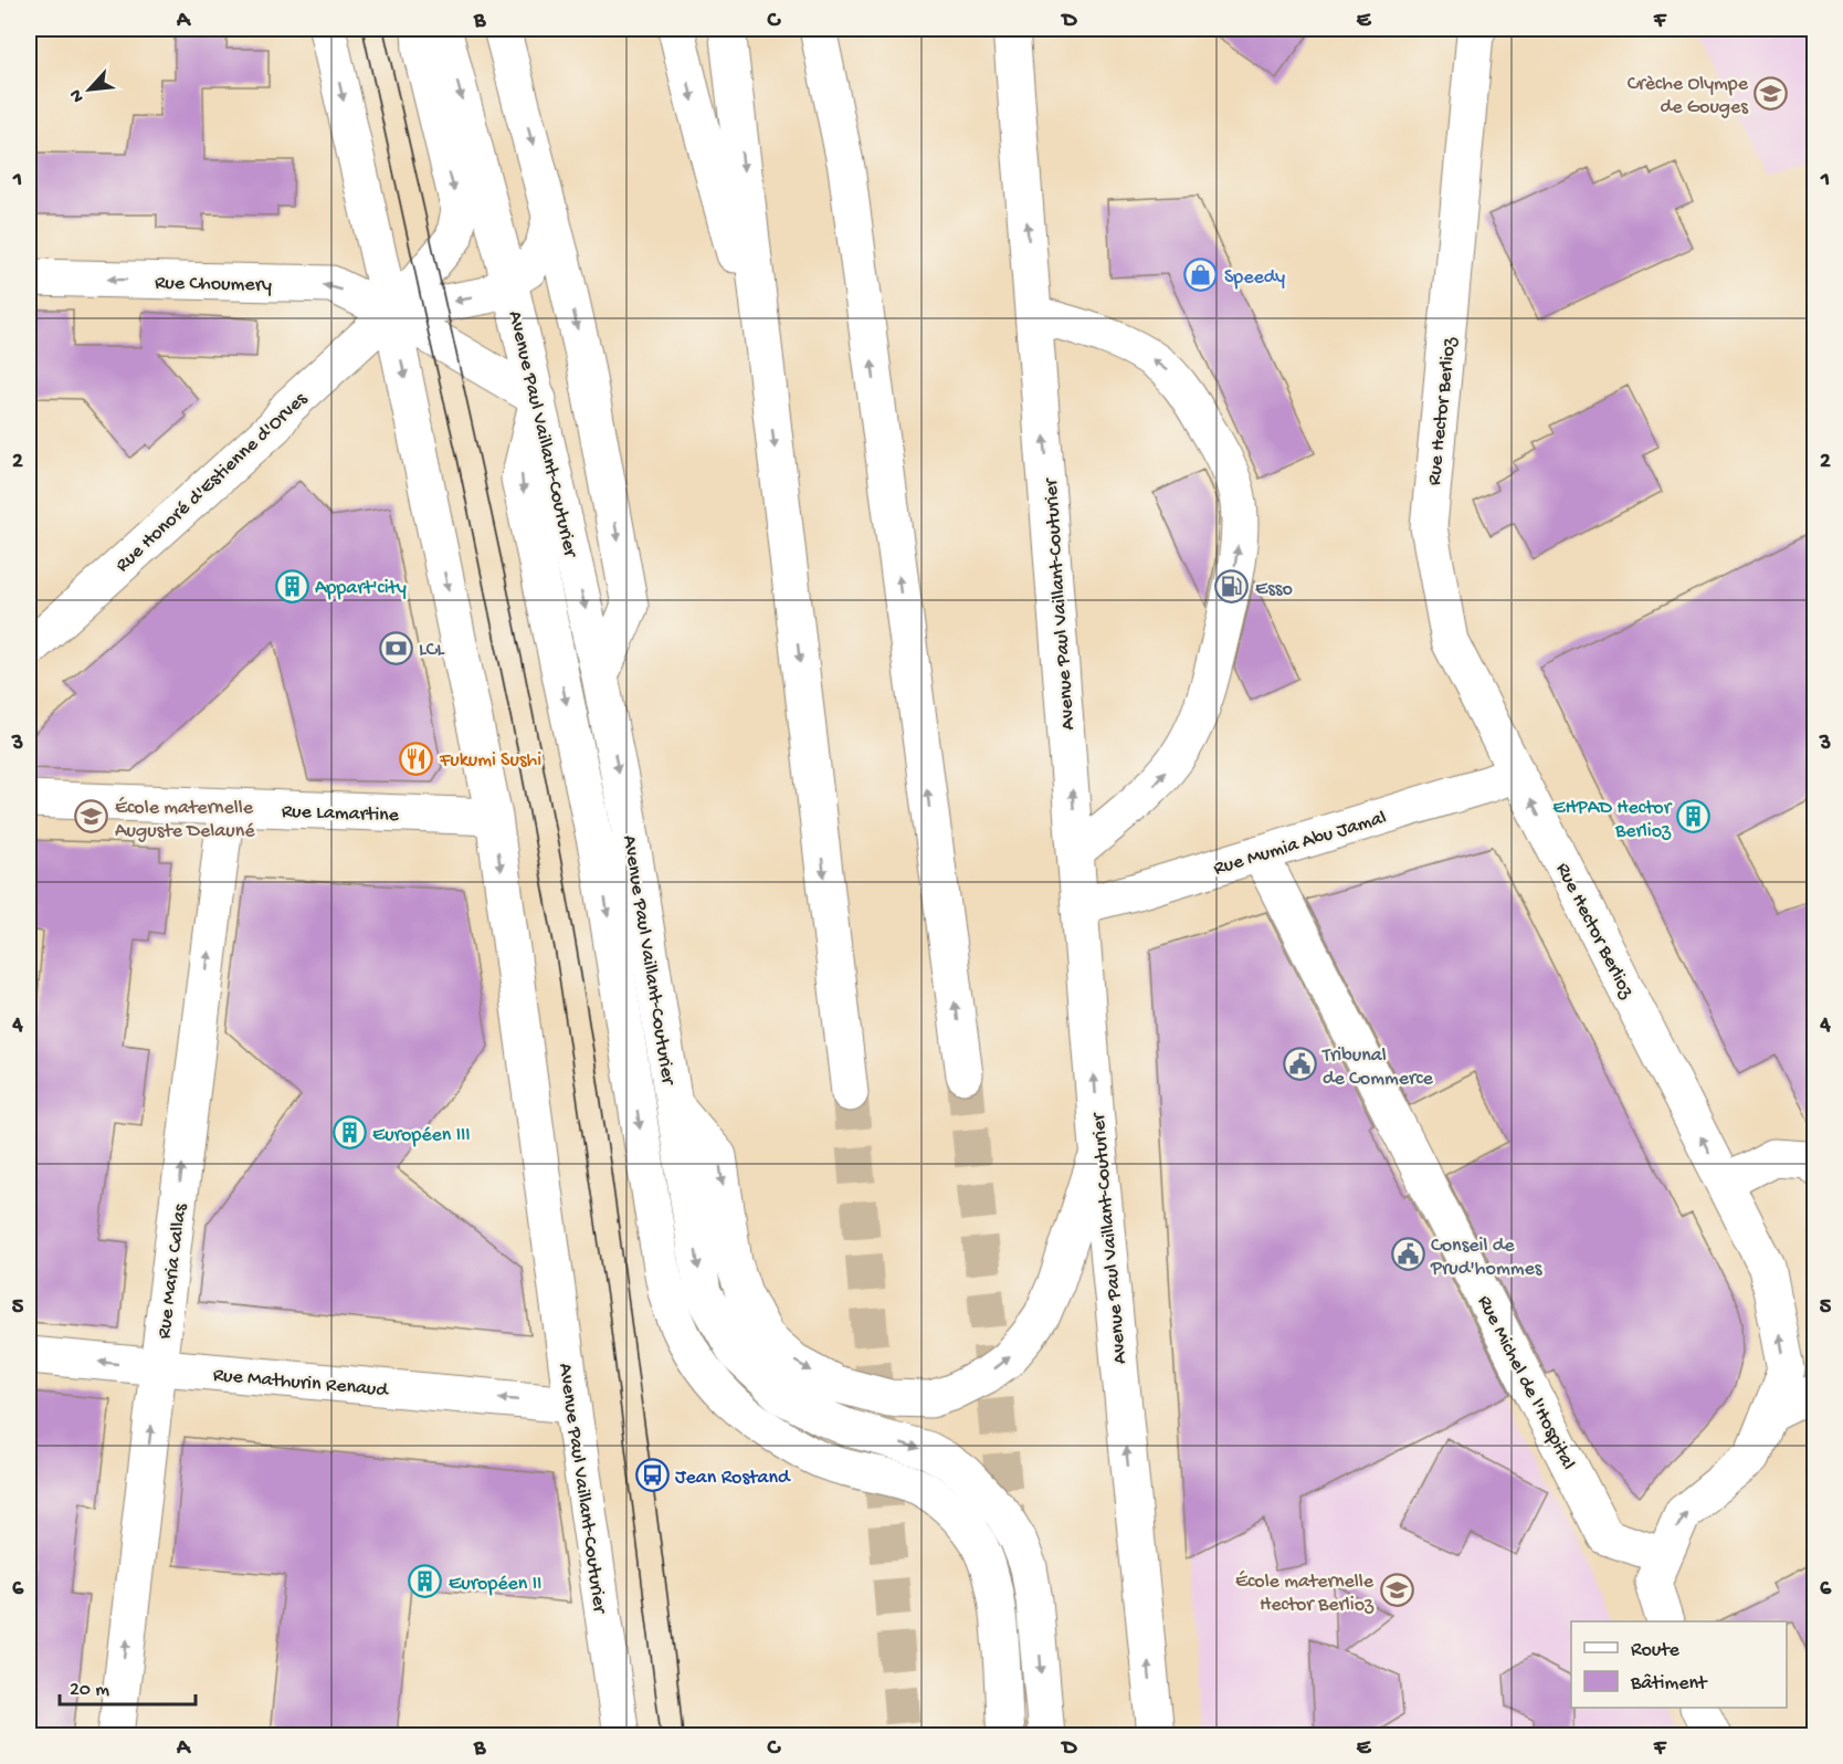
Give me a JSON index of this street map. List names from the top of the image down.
{
  "streets": {
    "main road": [
      "Rue Choumery",
      "Rue Hector Berlioz",
      "Avenue Paul Vaillant-Couturier",
      "Rue Honoré d'Estienne d'Orves",
      "Rue Lamartine",
      "Rue Mumia Abu Jamal",
      "Rue Maria Callas",
      "Rue Mathurin Renaud",
      "Rue Michel de l'Hospital"
    ]
  },
  "crossings": [
    ["Rue Choumery", "Avenue Paul Vaillant-Couturier"],
    ["Rue Choumery", "Rue Honoré d'Estienne d'Orves"],
    ["Rue Hector Berlioz", "Rue Mumia Abu Jamal"],
    ["Rue Hector Berlioz", "Rue Michel de l'Hospital"],
    ["Avenue Paul Vaillant-Couturier", "Rue Honoré d'Estienne d'Orves"],
    ["Avenue Paul Vaillant-Couturier", "Rue Lamartine"],
    ["Avenue Paul Vaillant-Couturier", "Rue Mumia Abu Jamal"],
    ["Avenue Paul Vaillant-Couturier", "Rue Mathurin Renaud"],
    ["Rue Lamartine", "Rue Maria Callas"],
    ["Rue Mumia Abu Jamal", "Rue Michel de l'Hospital"],
    ["Rue Maria Callas", "Rue Mathurin Renaud"]
  ],
  "one_way": [
    "Rue Choumery",
    "Rue Hector Berlioz",
    "Rue Maria Callas",
    "Rue Mathurin Renaud"
  ],
  "places": {
    "school or university": ["Crèche Olympe de Gouges", "École maternelle Auguste Delauné", "École maternelle Hector Berlioz"],
    "shop": ["Speedy"],
    "building": [
      "Appart'city",
      "EHPAD Hector Berlioz",
      "Européen III",
      "Européen II"
    ],
    "fuel station": ["Esso"],
    "bank": ["LCL"],
    "restaurant": ["Fukumi Sushi"],
    "public building": ["Tribunal de Commerce", "Conseil de Prud'hommes"],
    "bus stop": ["Jean Rostand"]
  },
  "legend": ["Route", "Bâtiment"],
  "scale_bar": "20 m",
  "north": "bottom left",
  "grid": {
    "columns": [
      "A",
      "B",
      "C",
      "D",
      "E",
      "F"
    ],
    "rows": [
      "1",
      "2",
      "3",
      "4",
      "5",
      "6"
    ]
  }
}
